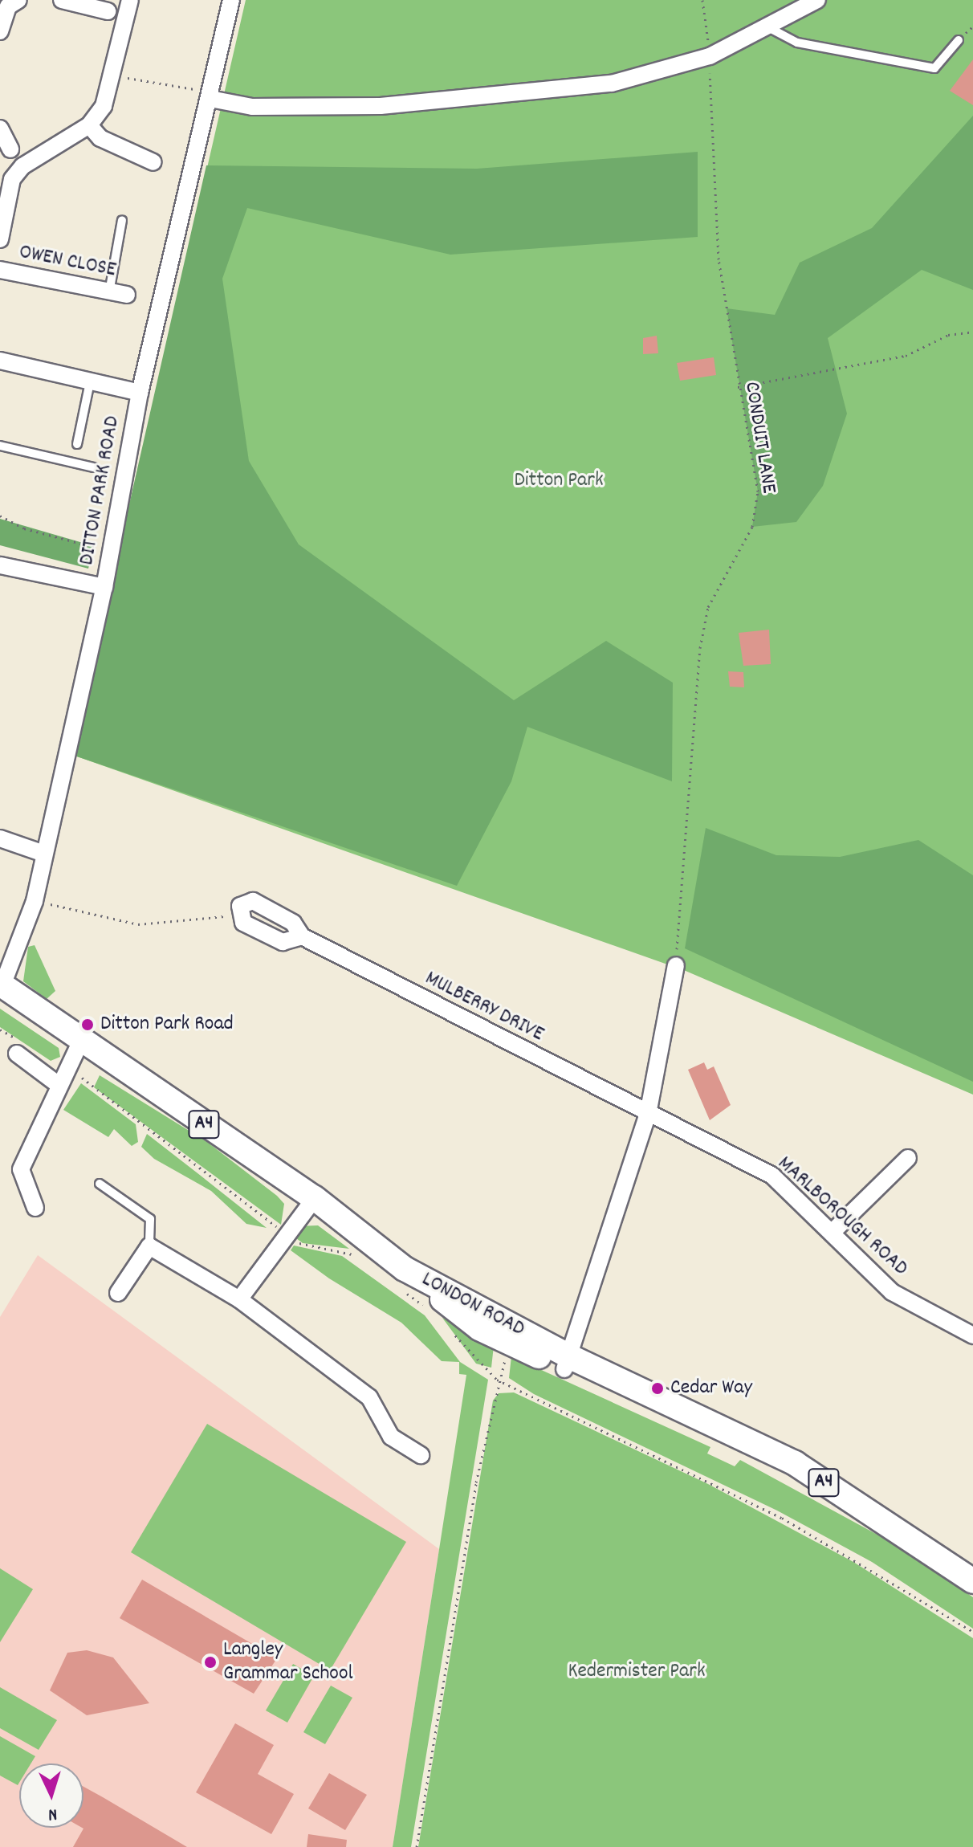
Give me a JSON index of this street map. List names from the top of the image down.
{
  "streets": {
    "main road": ["A4", "LONDON ROAD"],
    "street": [
      "OWEN CLOSE",
      "DITTON PARK ROAD",
      "MULBERRY DRIVE",
      "MARLBOROUGH ROAD"
    ],
    "path": ["CONDUIT LANE"]
  },
  "crossings": [
    ["DITTON PARK ROAD", "LONDON ROAD"],
    ["MULBERRY DRIVE", "MARLBOROUGH ROAD"]
  ],
  "parks": ["Ditton Park", "Kedermister Park"],
  "places": ["Ditton Park Road", "Cedar Way", "Langley Grammar School"],
  "north": "bottom"
}
